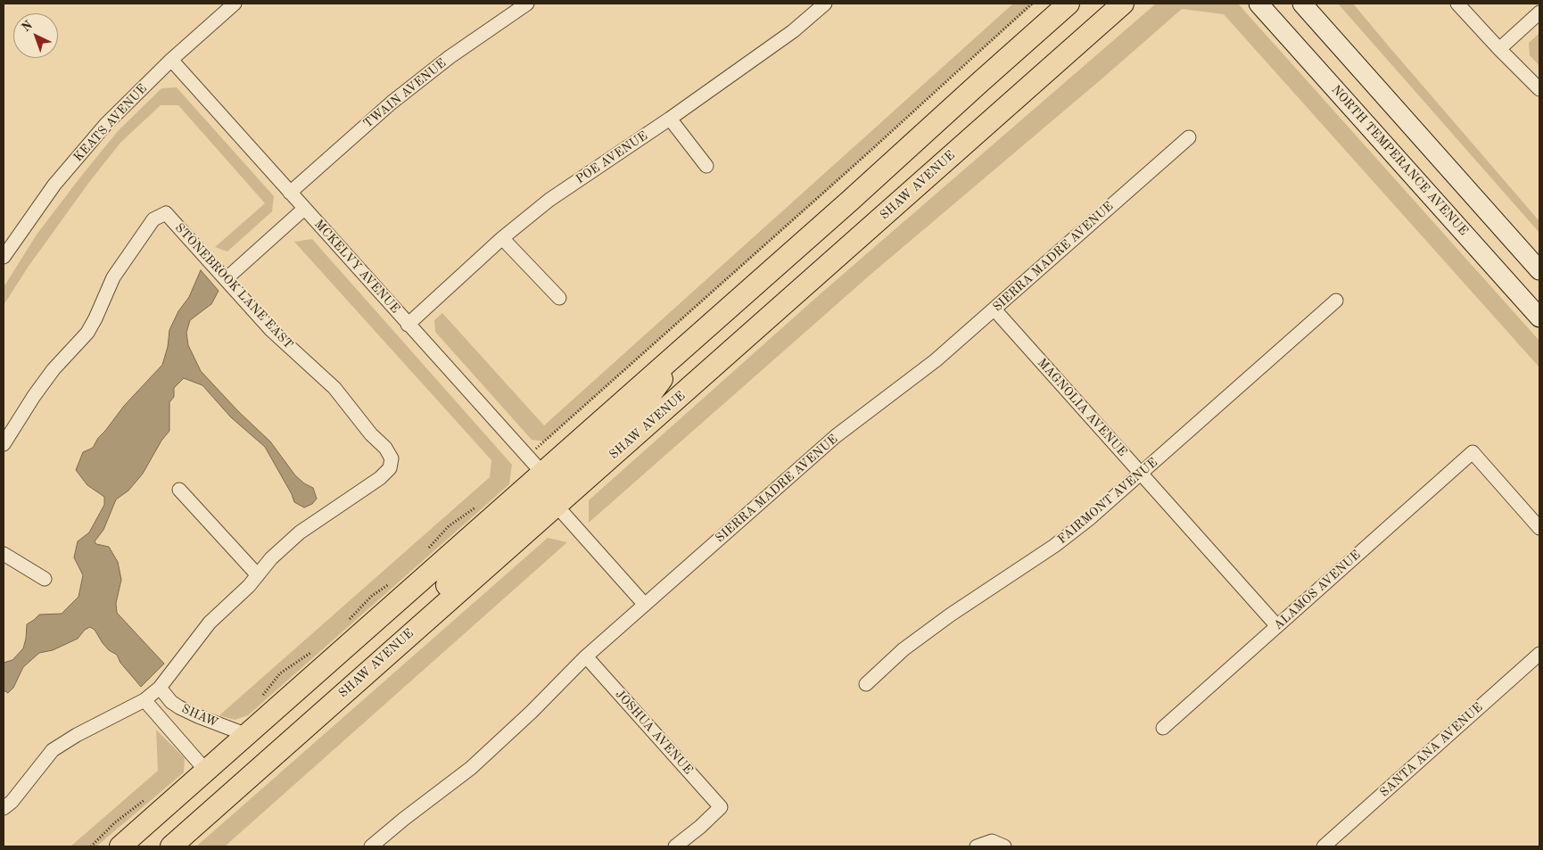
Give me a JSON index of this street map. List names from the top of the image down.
{
  "streets": {
    "main road": ["NORTH TEMPERANCE AVENUE", "SHAW AVENUE"],
    "street": [
      "TWAIN AVENUE",
      "KEATS AVENUE",
      "POE AVENUE",
      "SIERRA MADRE AVENUE",
      "MCKELVY AVENUE",
      "STONEBROOK LANE EAST",
      "MAGNOLIA AVENUE",
      "FAIRMONT AVENUE",
      "ALAMOS AVENUE",
      "SHAW",
      "JOSHUA AVENUE",
      "SANTA ANA AVENUE"
    ]
  },
  "crossings": [
    ["TWAIN AVENUE", "MCKELVY AVENUE"],
    ["KEATS AVENUE", "MCKELVY AVENUE"],
    ["POE AVENUE", "MCKELVY AVENUE"],
    ["SIERRA MADRE AVENUE", "MAGNOLIA AVENUE"],
    ["SIERRA MADRE AVENUE", "JOSHUA AVENUE"],
    ["MAGNOLIA AVENUE", "FAIRMONT AVENUE"],
    ["MAGNOLIA AVENUE", "ALAMOS AVENUE"]
  ],
  "north": "top left"
}
